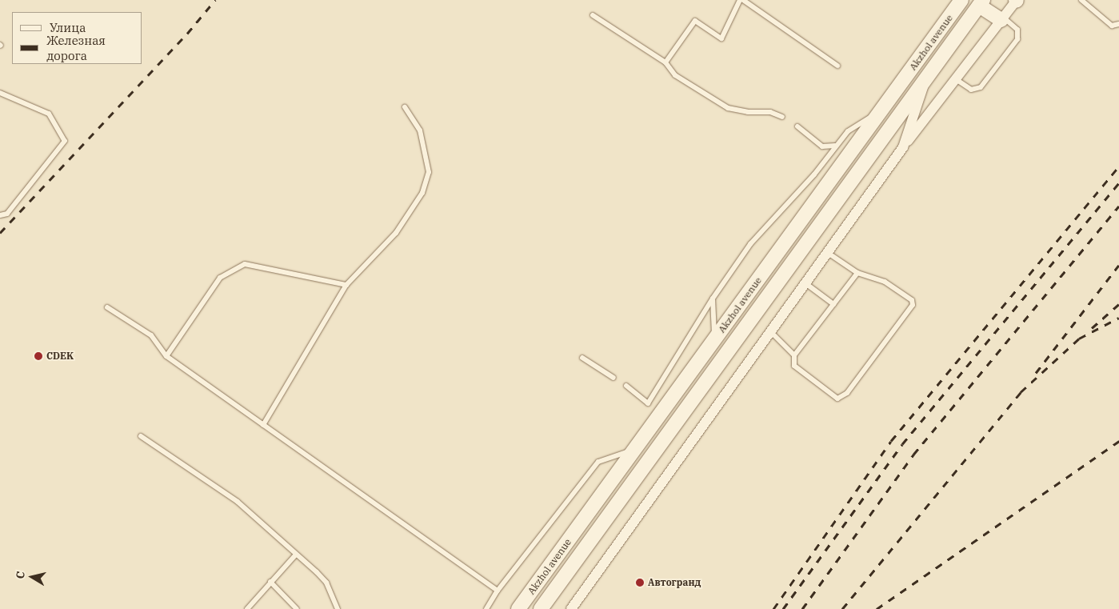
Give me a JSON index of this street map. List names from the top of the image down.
{
  "streets": {
    "main road": ["Akzhol avenue"]
  },
  "places": ["CDEK", "Автогранд"],
  "legend": ["Улица", "Железная дорога"],
  "north": "left"
}
